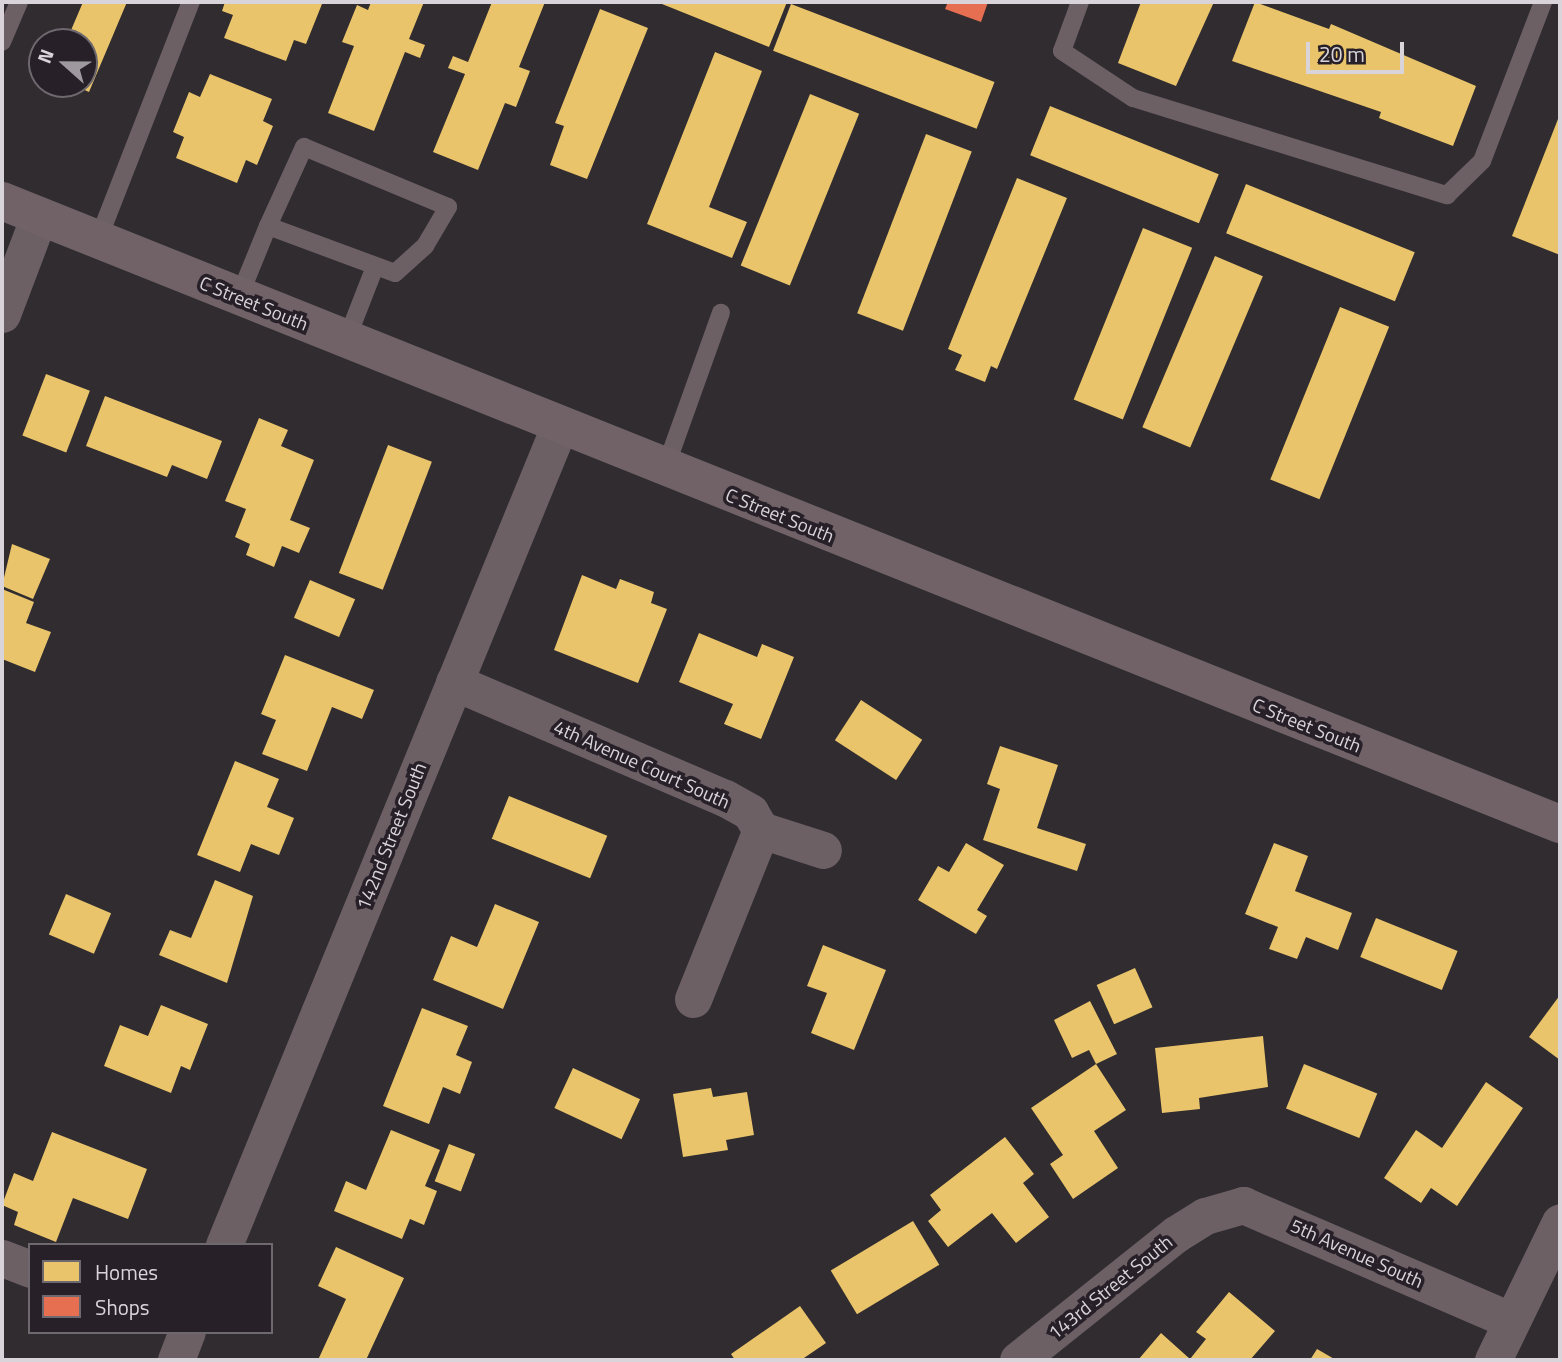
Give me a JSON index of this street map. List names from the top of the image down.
{
  "streets": {
    "street": [
      "C Street South",
      "4th Avenue Court South",
      "142nd Street South",
      "5th Avenue South",
      "143rd Street South"
    ]
  },
  "crossings": [
    ["C Street South", "142nd Street South"],
    ["4th Avenue Court South", "142nd Street South"],
    ["5th Avenue South", "143rd Street South"]
  ],
  "legend": ["Homes", "Shops"],
  "scale_bar": "20 m",
  "north": "left"
}
